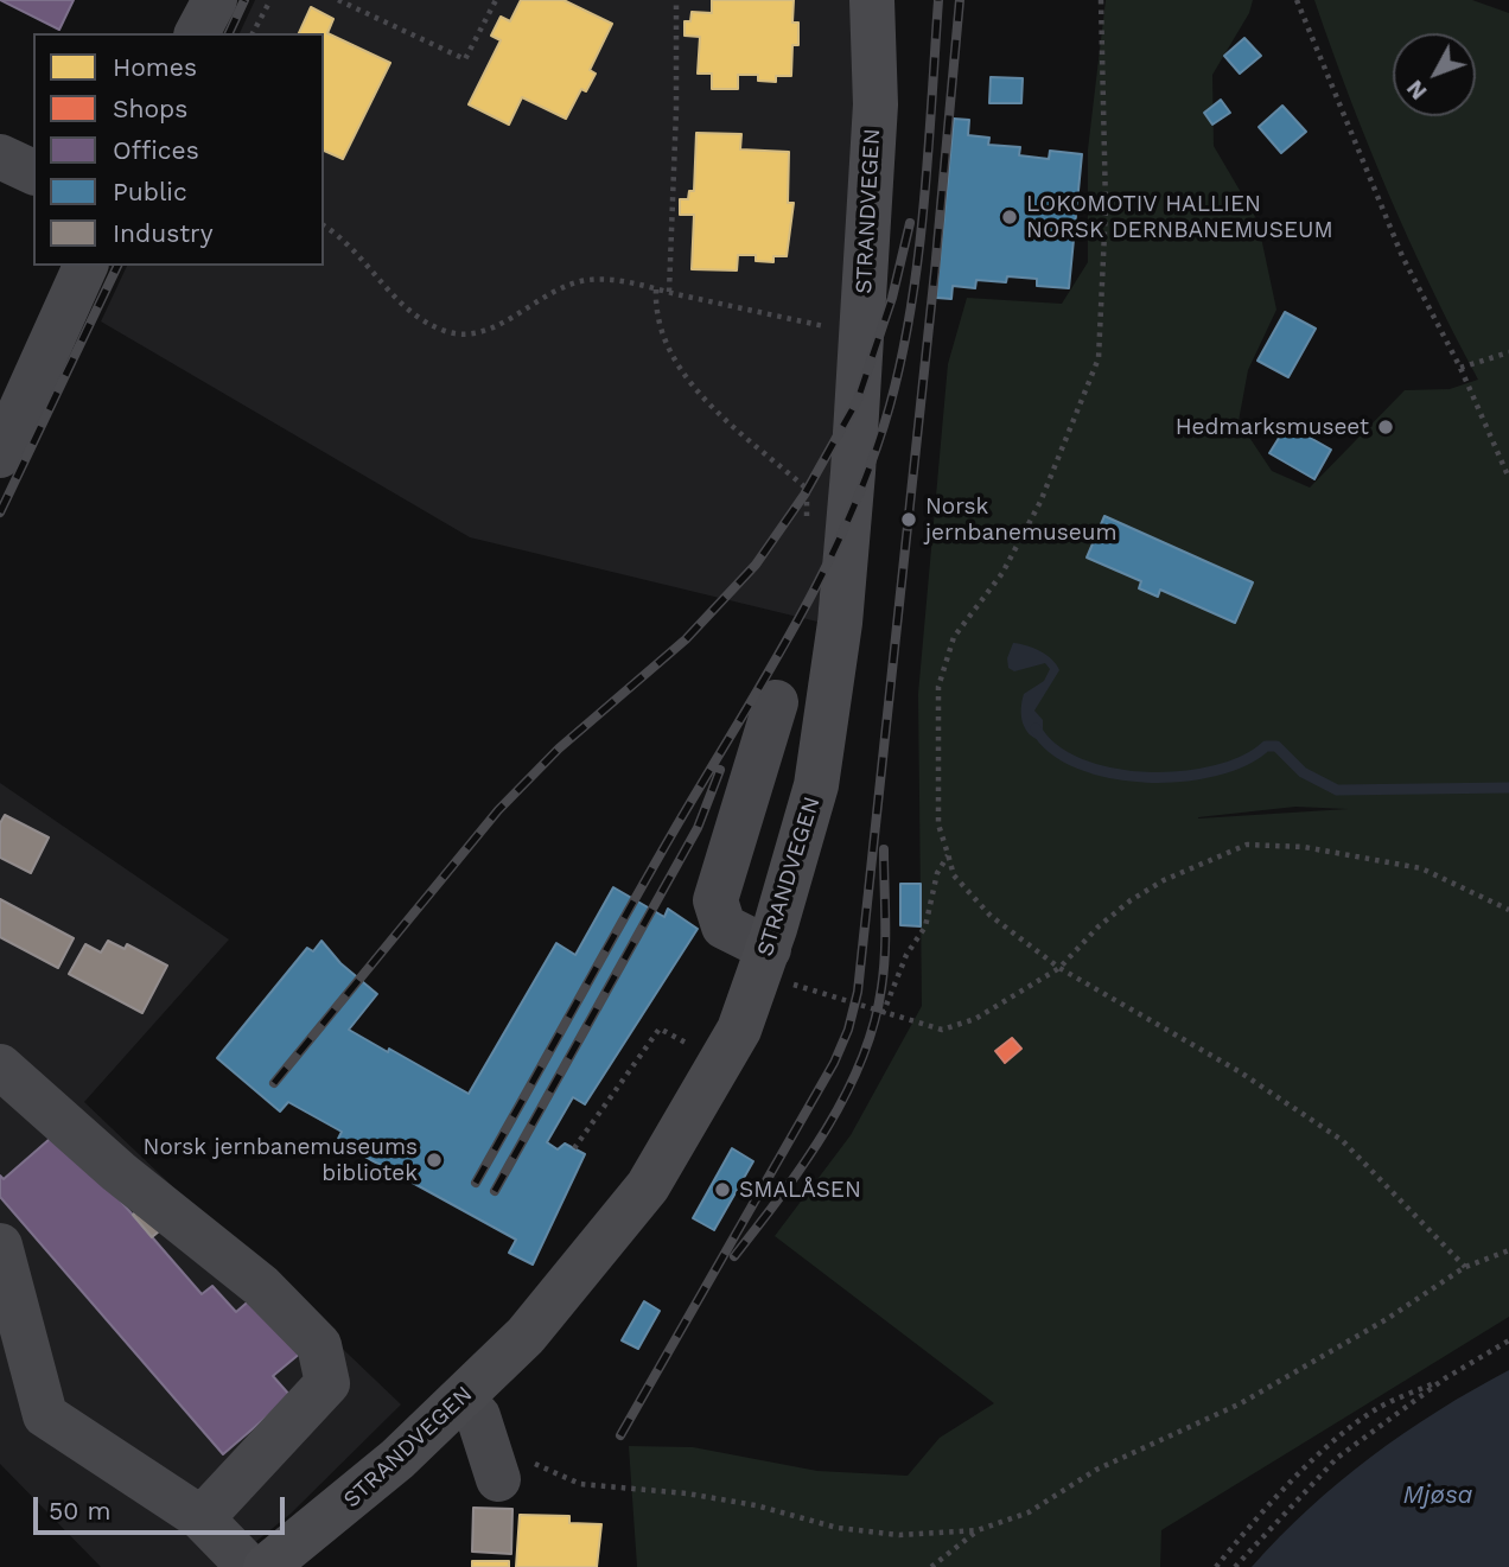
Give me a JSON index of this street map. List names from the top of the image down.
{
  "streets": {
    "main road": ["STRANDVEGEN"]
  },
  "water": ["Mjøsa"],
  "places": [
    "LOKOMOTIV HALLIEN NORSK DERNBANEMUSEUM",
    "Hedmarksmuseet",
    "Norsk jernbanemuseum",
    "Norsk jernbanemuseums bibliotek",
    "SMALÅSEN"
  ],
  "legend": [
    "Homes",
    "Shops",
    "Offices",
    "Public",
    "Industry"
  ],
  "scale_bar": "50 m",
  "north": "bottom left"
}
